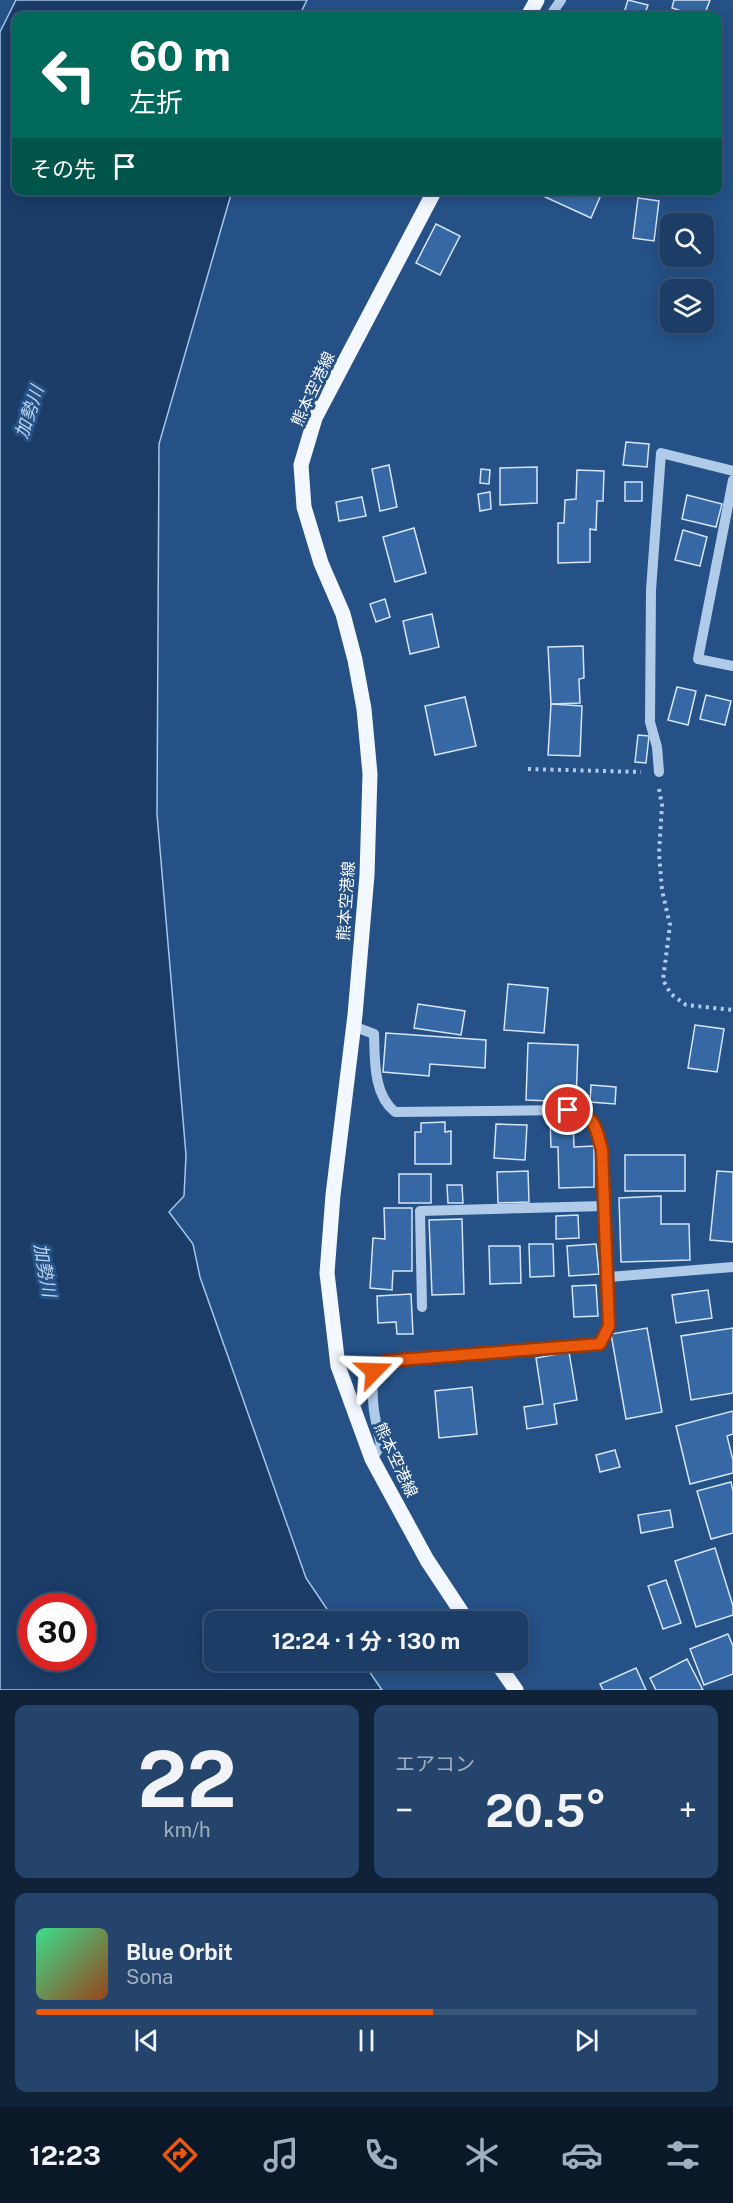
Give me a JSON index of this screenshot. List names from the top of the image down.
{
  "streets": {
    "main road": ["熊本空港線"]
  },
  "water": ["加勢川"],
  "page": {
    "turn": ["60 m", "左折"],
    "then": "その先",
    "limit": "30",
    "trip": "12:24 · 1 分 · 130 m",
    "tile": [
      ["22", "km/h"],
      "エアコン"
    ],
    "heat": ["−", "20.5°", "+"],
    "song": ["Blue Orbit", "Sona"],
    "tabs": "12:23"
  }
}
